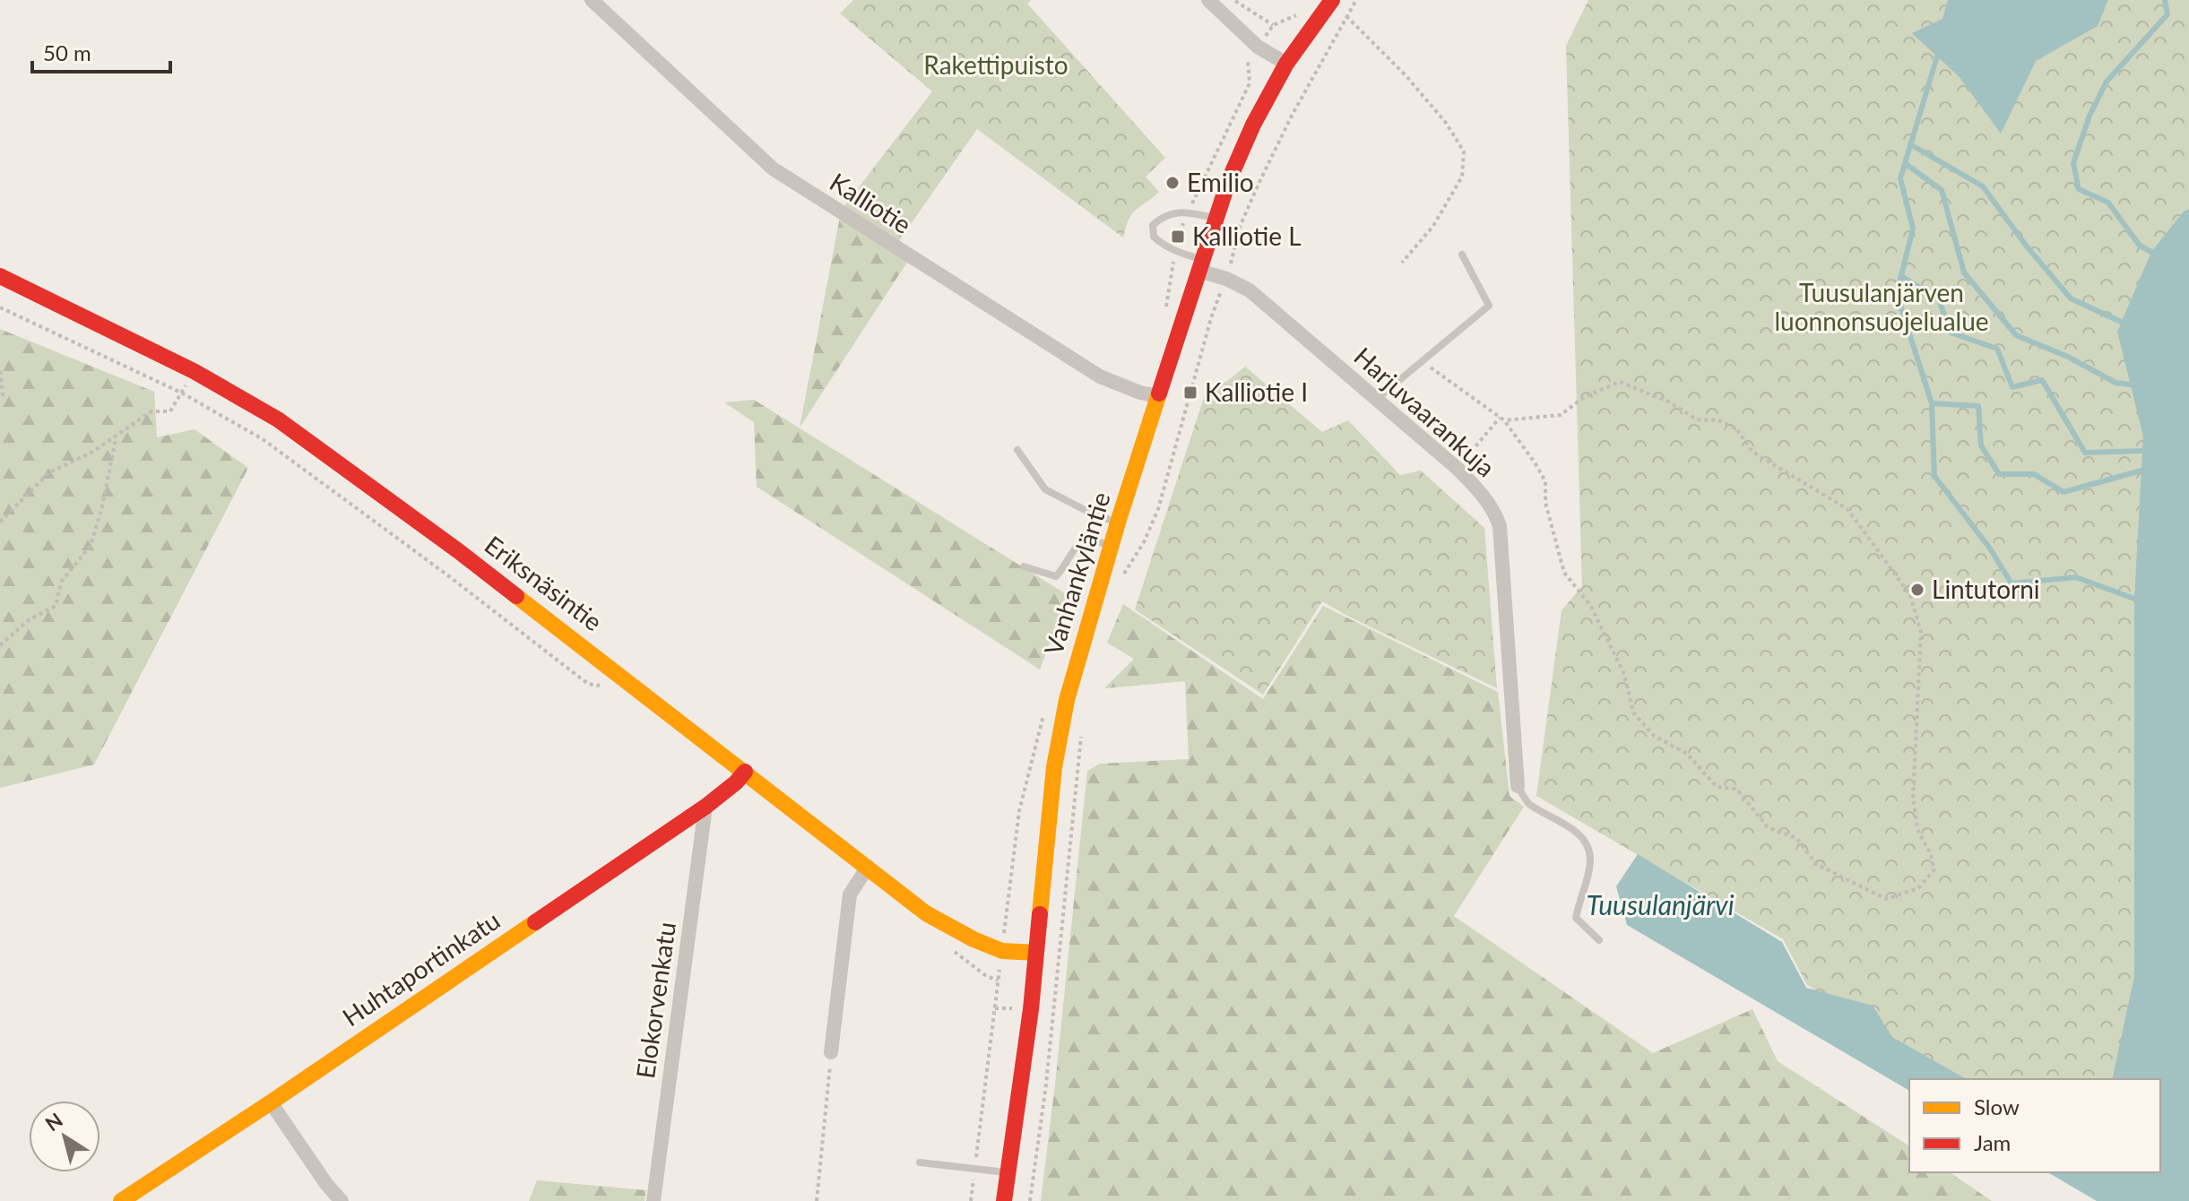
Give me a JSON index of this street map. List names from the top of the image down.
{
  "streets": {
    "street": [
      "Kalliotie",
      "Harjuvaarankuja",
      "Vanhankyläntie",
      "Eriksnäsintie",
      "Huhtaportinkatu",
      "Elokorvenkatu"
    ]
  },
  "crossings": [
    ["Kalliotie", "Vanhankyläntie"],
    ["Harjuvaarankuja", "Vanhankyläntie"],
    ["Vanhankyläntie", "Eriksnäsintie"],
    ["Eriksnäsintie", "Huhtaportinkatu"],
    ["Huhtaportinkatu", "Elokorvenkatu"]
  ],
  "water": ["Tuusulanjärvi"],
  "parks": ["Rakettipuisto", "Tuusulanjärven luonnonsuojelualue"],
  "places": {
    "other": ["Emilio", "Lintutorni"],
    "transit": ["Kalliotie L", "Kalliotie I"]
  },
  "legend": ["Slow", "Jam"],
  "scale_bar": "50 m",
  "north": "top left"
}
